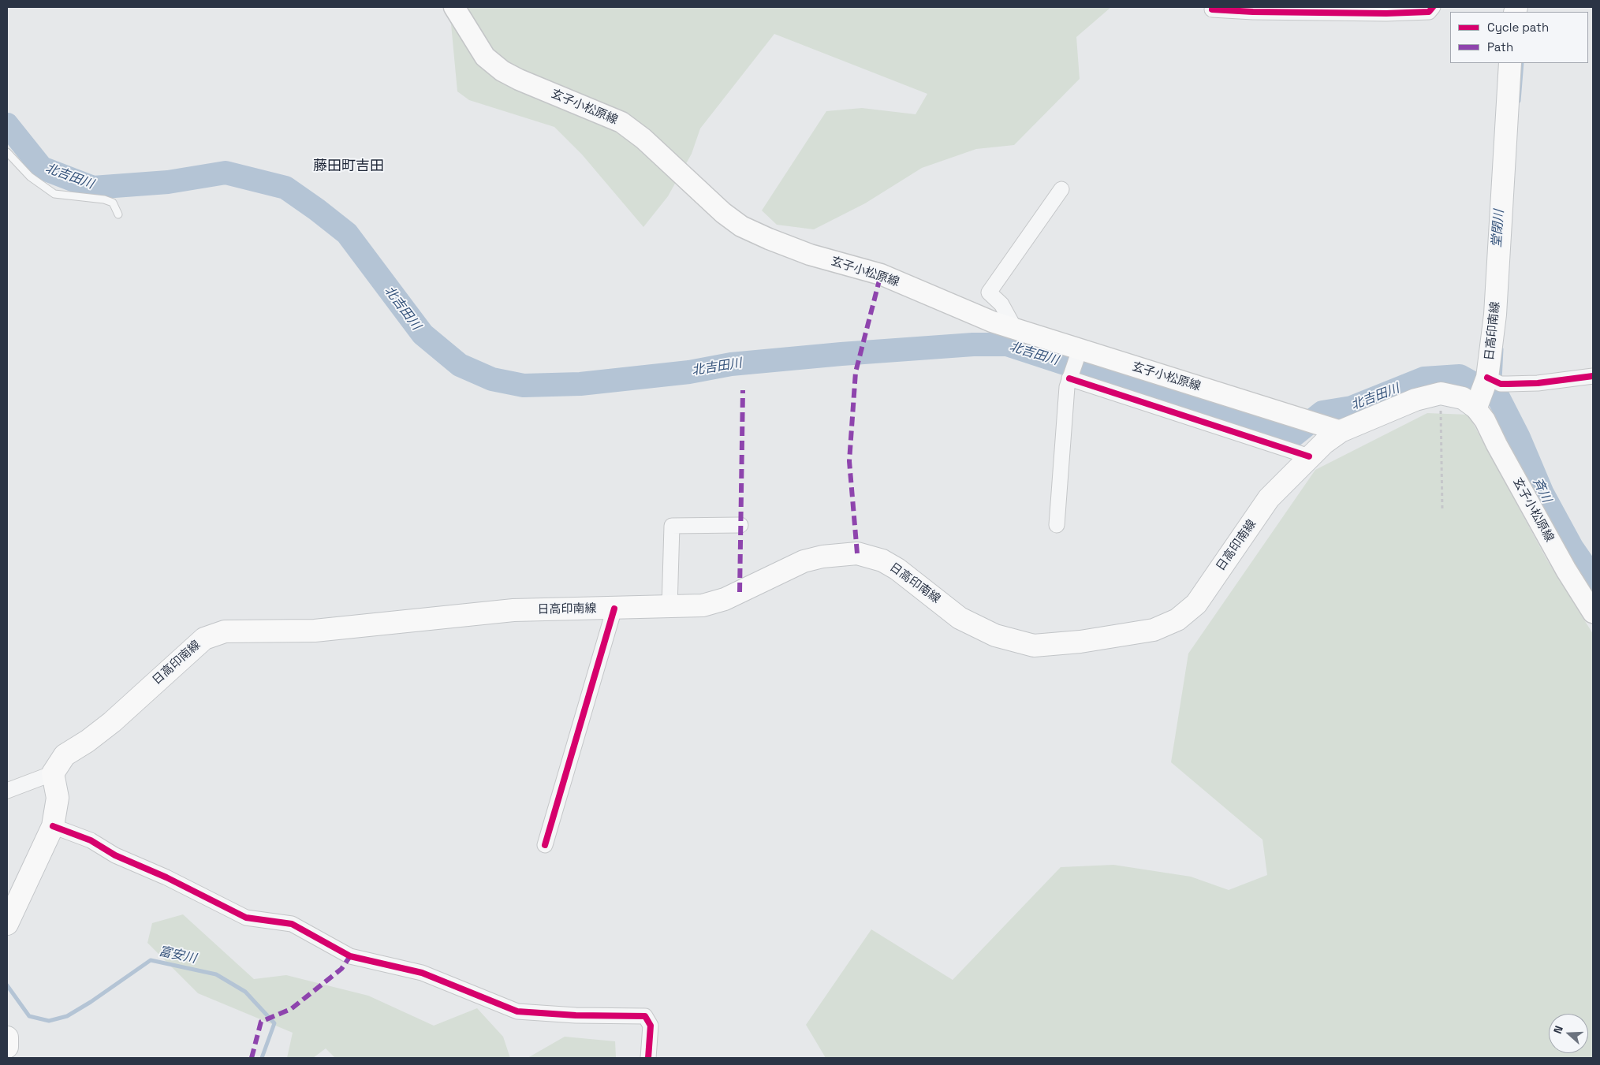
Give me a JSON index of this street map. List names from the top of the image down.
{
  "streets": {
    "main road": ["玄子小松原線", "日高印南線"]
  },
  "crossings": [
    ["玄子小松原線", "日高印南線"]
  ],
  "districts": ["藤田町吉田"],
  "water": [
    "北吉田川",
    "堂閉川",
    "斉川",
    "富安川"
  ],
  "legend": ["Cycle path", "Path"],
  "north": "left"
}
